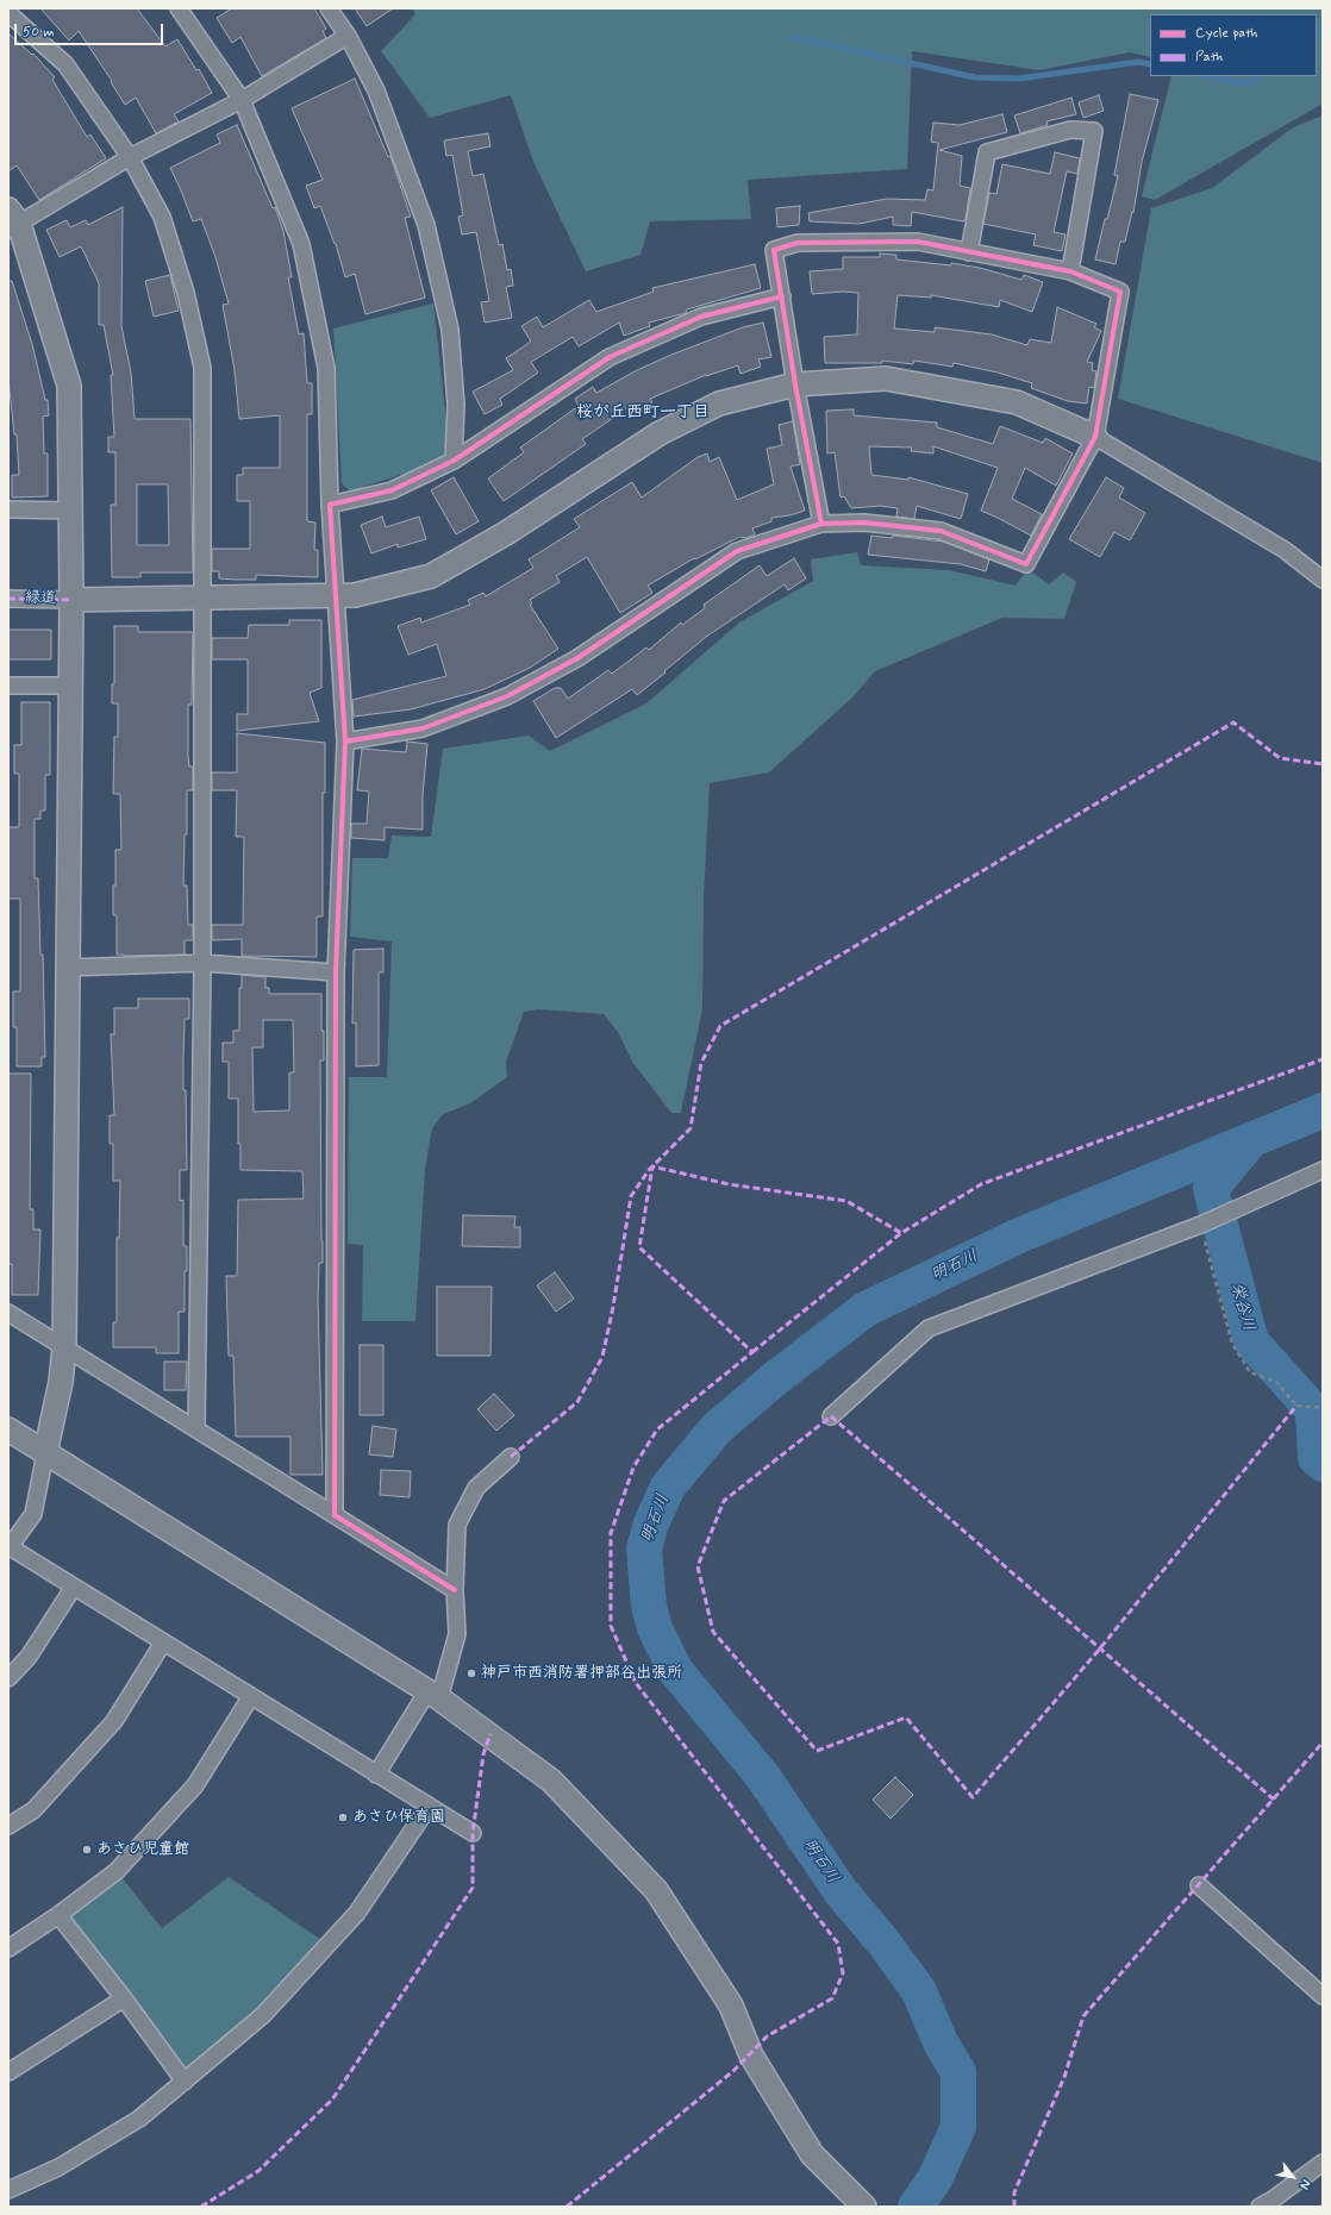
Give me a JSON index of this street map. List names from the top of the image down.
{
  "streets": {
    "street": ["緑道"]
  },
  "districts": ["桜が丘西町一丁目"],
  "water": ["明石川", "栄谷川"],
  "places": ["神戸市西消防署押部谷出張所", "あさひ保育園", "あさひ児童館"],
  "legend": ["Cycle path", "Path"],
  "scale_bar": "50 m",
  "north": "bottom right"
}
